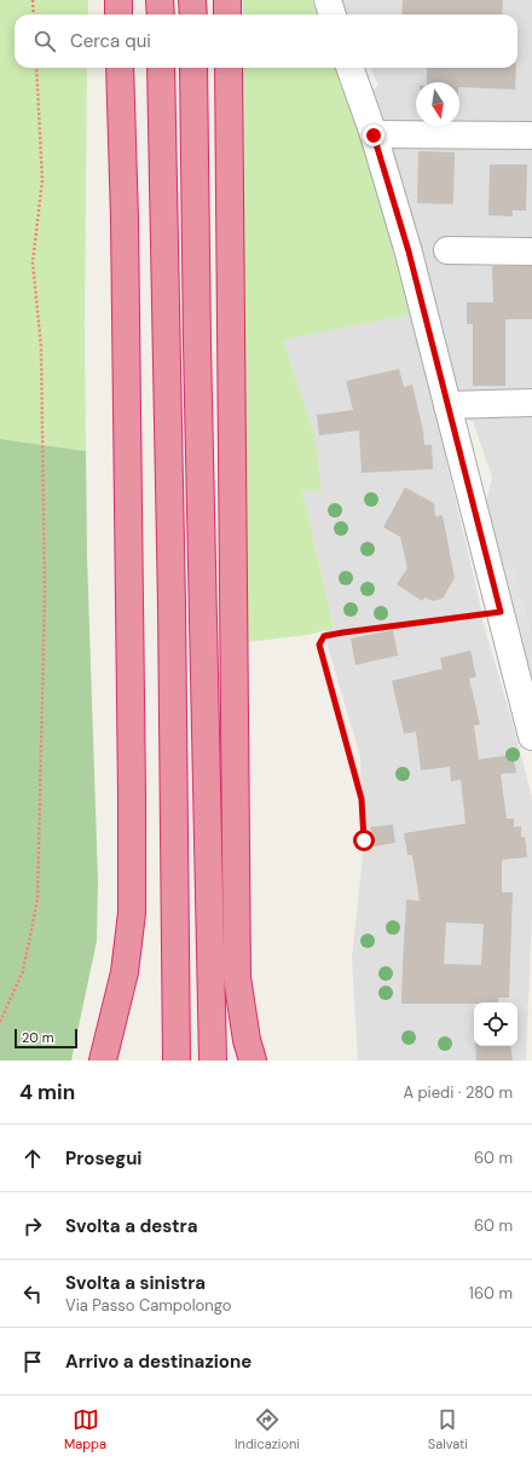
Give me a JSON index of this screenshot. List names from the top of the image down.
{
  "scale_bar": "20 m",
  "north": "bottom",
  "page": {
    "search": "Cerca qui",
    "scale": "20 m",
    "heading": ["4 min", "A piedi · 280 m"],
    "list": [
      ["Prosegui", "60 m"],
      ["Svolta a destra", "60 m"],
      ["Svolta a sinistra", "Via Passo Campolongo", "160 m"],
      "Arrivo a destinazione"
    ],
    "nav": ["Mappa", "Indicazioni", "Salvati"]
  }
}
